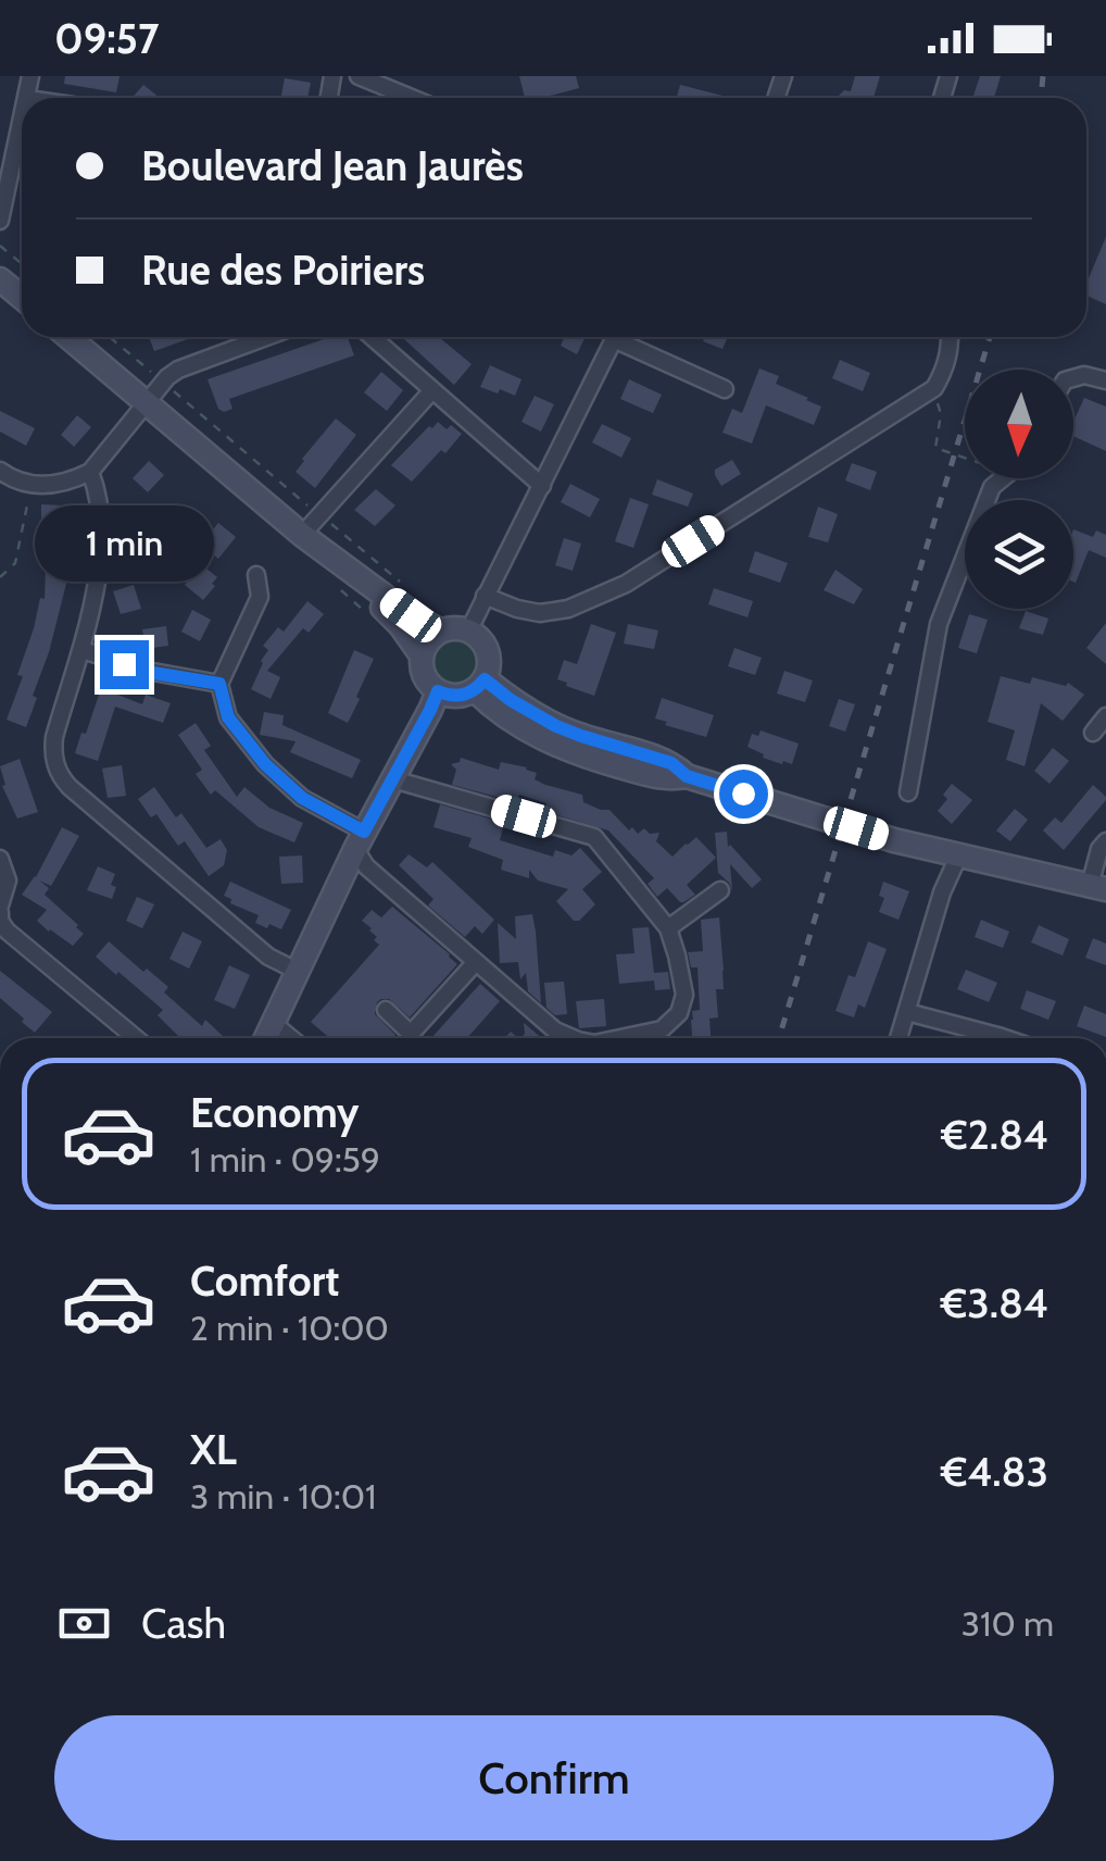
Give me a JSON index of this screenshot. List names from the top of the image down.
{
  "north": "bottom",
  "page": {
    "status": "09:57",
    "banner": ["Boulevard Jean Jaurès", "Rue des Poiriers"],
    "bubble": "1 min",
    "list": [
      {
        "name": "Economy",
        "note": "1 min · 09:59",
        "value": "€2.84"
      },
      {
        "name": "Comfort",
        "note": "2 min · 10:00",
        "value": "€3.84"
      },
      {
        "name": "XL",
        "note": "3 min · 10:01",
        "value": "€4.83"
      }
    ],
    "pay": ["Cash", "310 m"],
    "buttons": "Confirm"
  }
}
